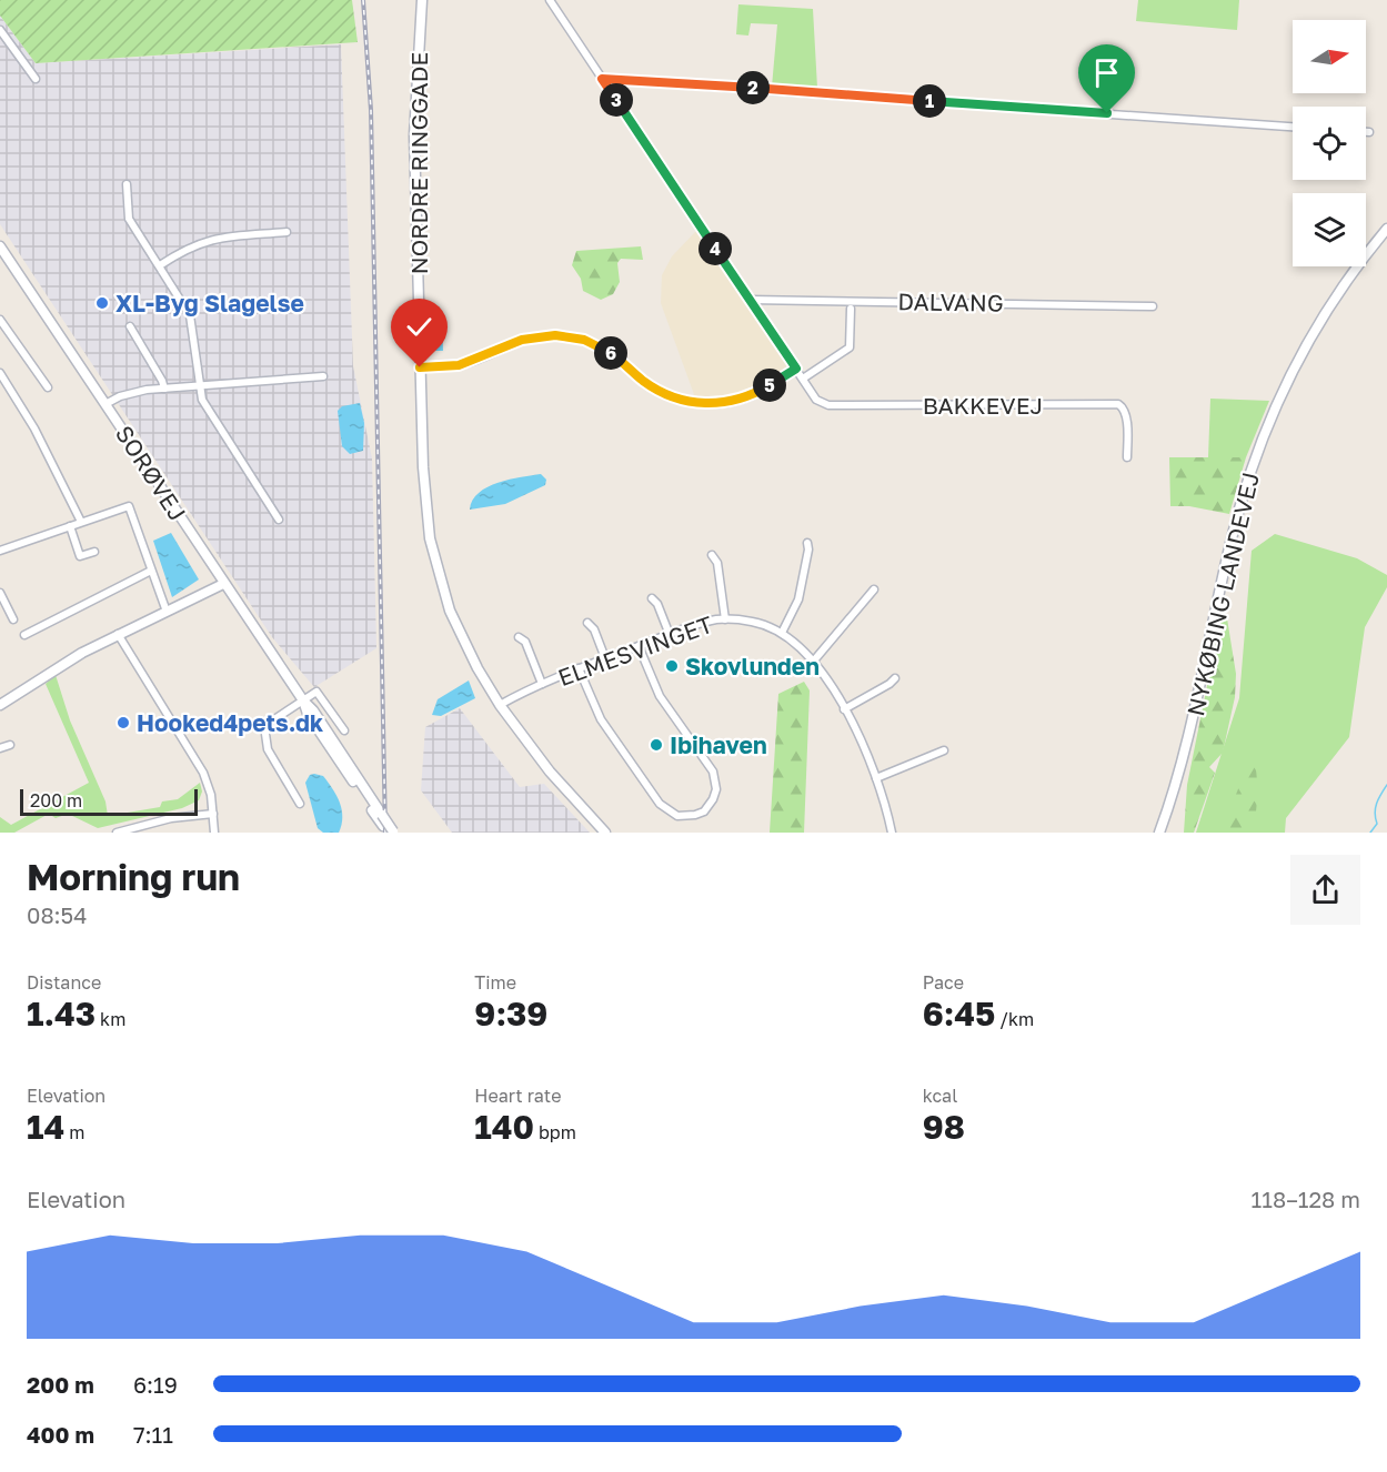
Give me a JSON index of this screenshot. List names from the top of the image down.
{
  "streets": {
    "street": [
      "NORDRE RINGGADE",
      "DALVANG",
      "BAKKEVEJ",
      "SORØVEJ",
      "NYKØBING LANDEVEJ",
      "ELMESVINGET"
    ]
  },
  "crossings": [
    ["NORDRE RINGGADE", "ELMESVINGET"],
    ["DALVANG", "BAKKEVEJ"]
  ],
  "places": [
    "XL-Byg Slagelse",
    "Skovlunden",
    "Hooked4pets.dk",
    "Ibihaven"
  ],
  "scale_bar": "200 m",
  "north": "right",
  "page": {
    "pins": [
      "2",
      "3",
      "1",
      "4",
      "6",
      "5"
    ],
    "scale": "200 m",
    "heading": ["Morning run", "08:54"],
    "stats": [
      ["Distance", "1.43 km"],
      ["Time", "9:39"],
      ["Pace", "6:45 /km"],
      ["Elevation", "14 m"],
      ["Heart rate", "140 bpm"],
      ["kcal", "98"]
    ],
    "chart": ["Elevation", "118–128 m"],
    "list": [
      {
        "name": "200 m",
        "note": "6:19"
      },
      {
        "name": "400 m",
        "note": "7:11"
      }
    ]
  }
}
